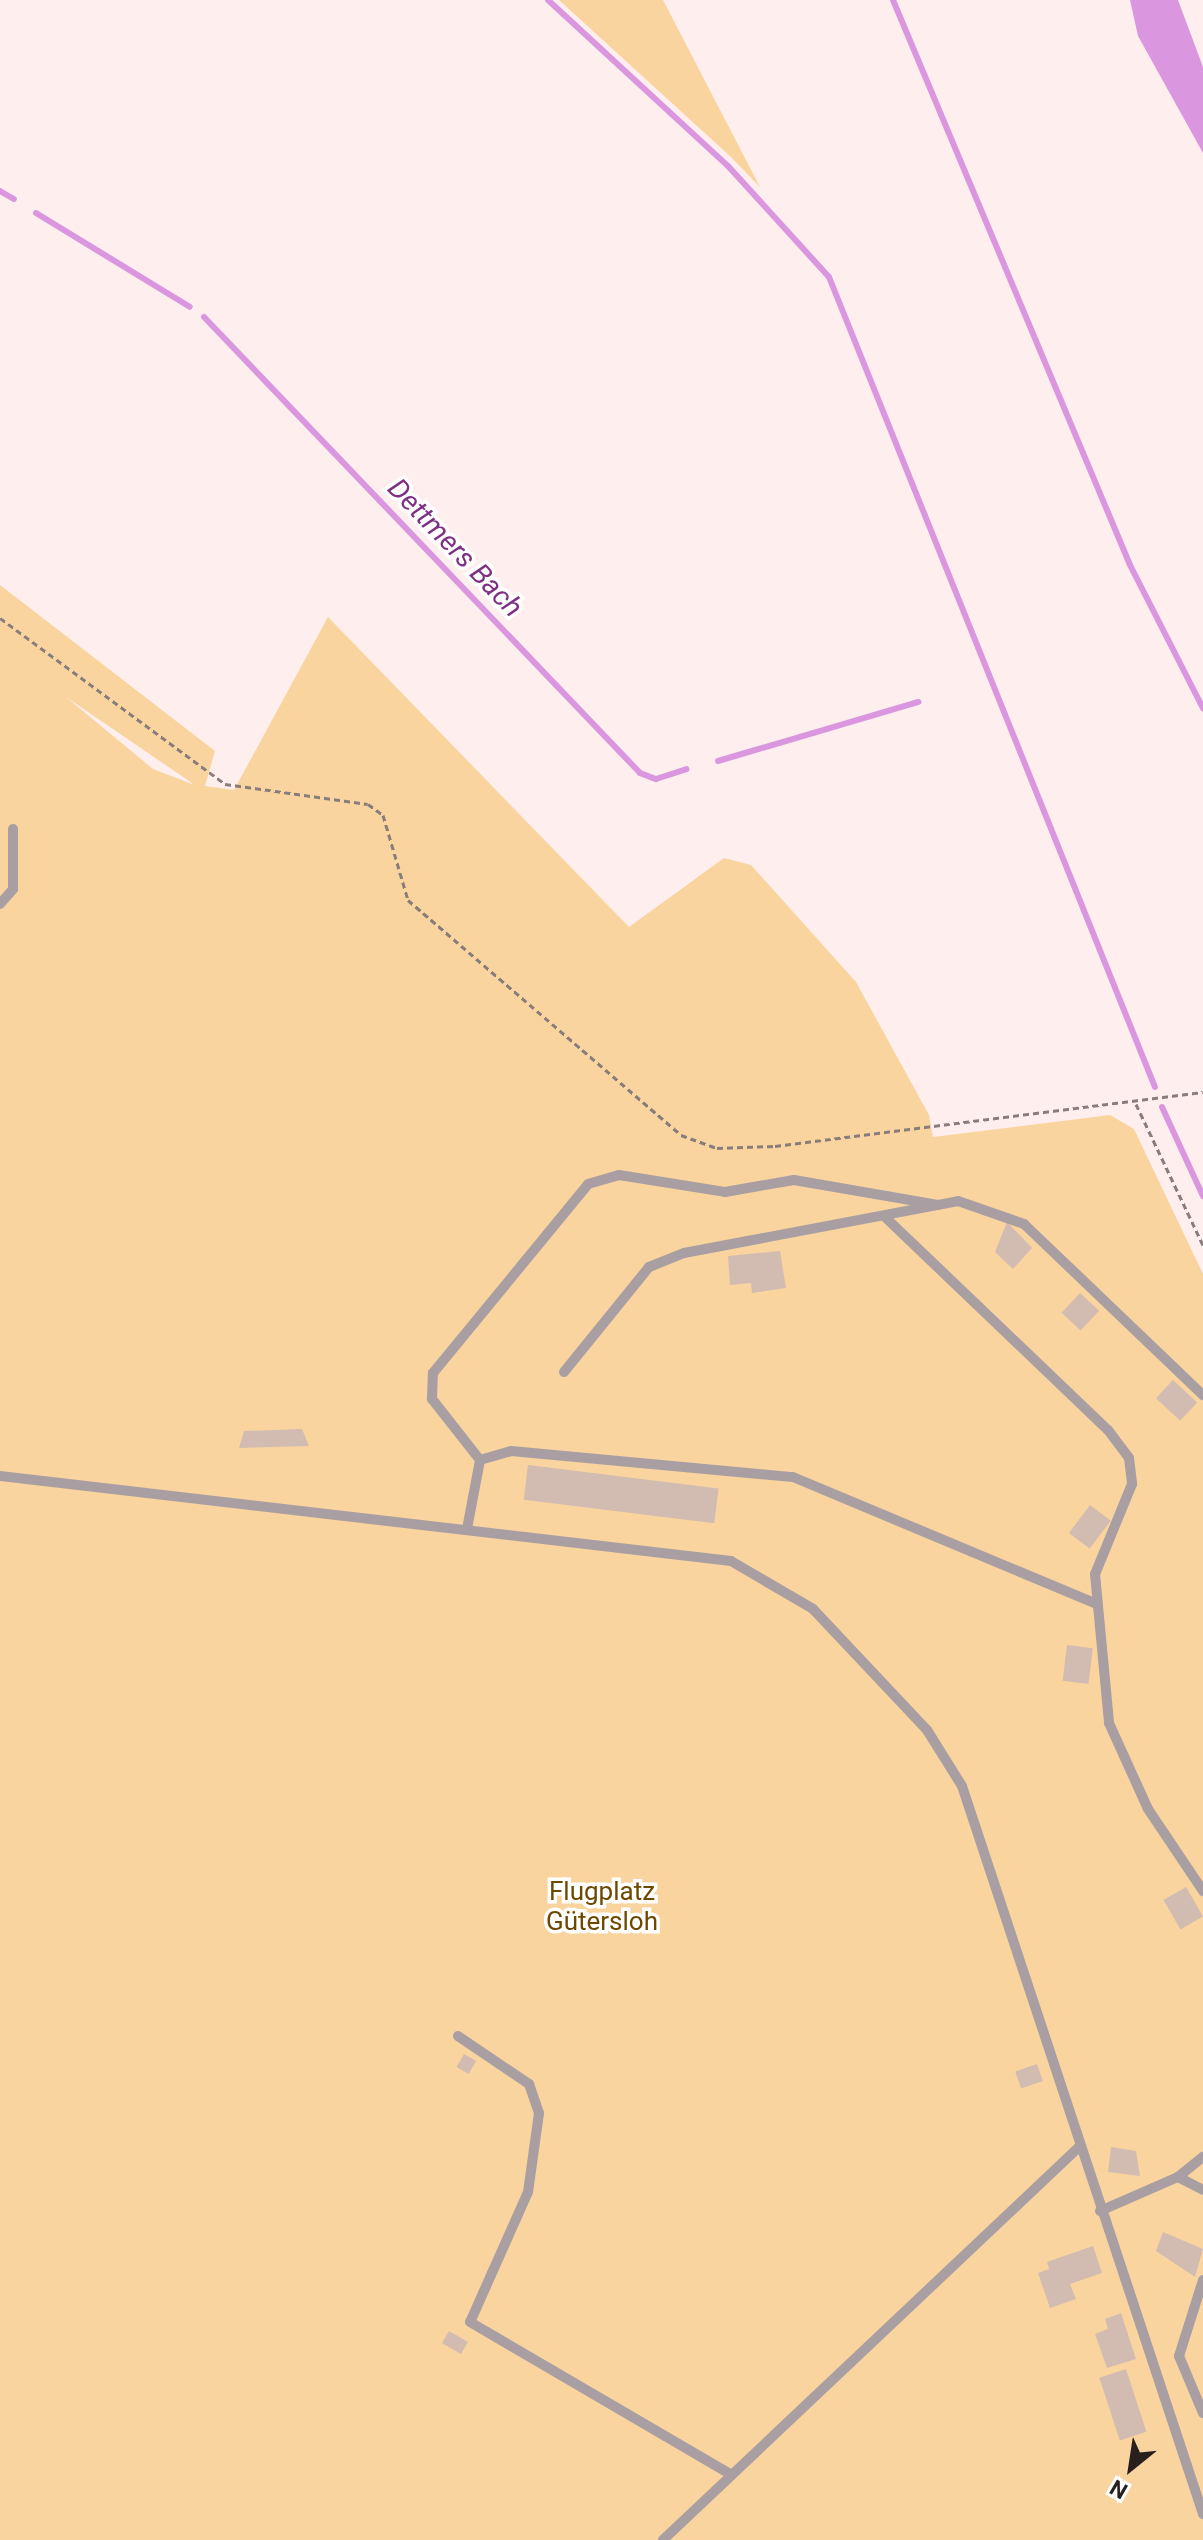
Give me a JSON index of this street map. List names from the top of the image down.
{
  "water": ["Dettmers Bach"],
  "parks": ["Flugplatz Gütersloh"],
  "north": "bottom left"
}
